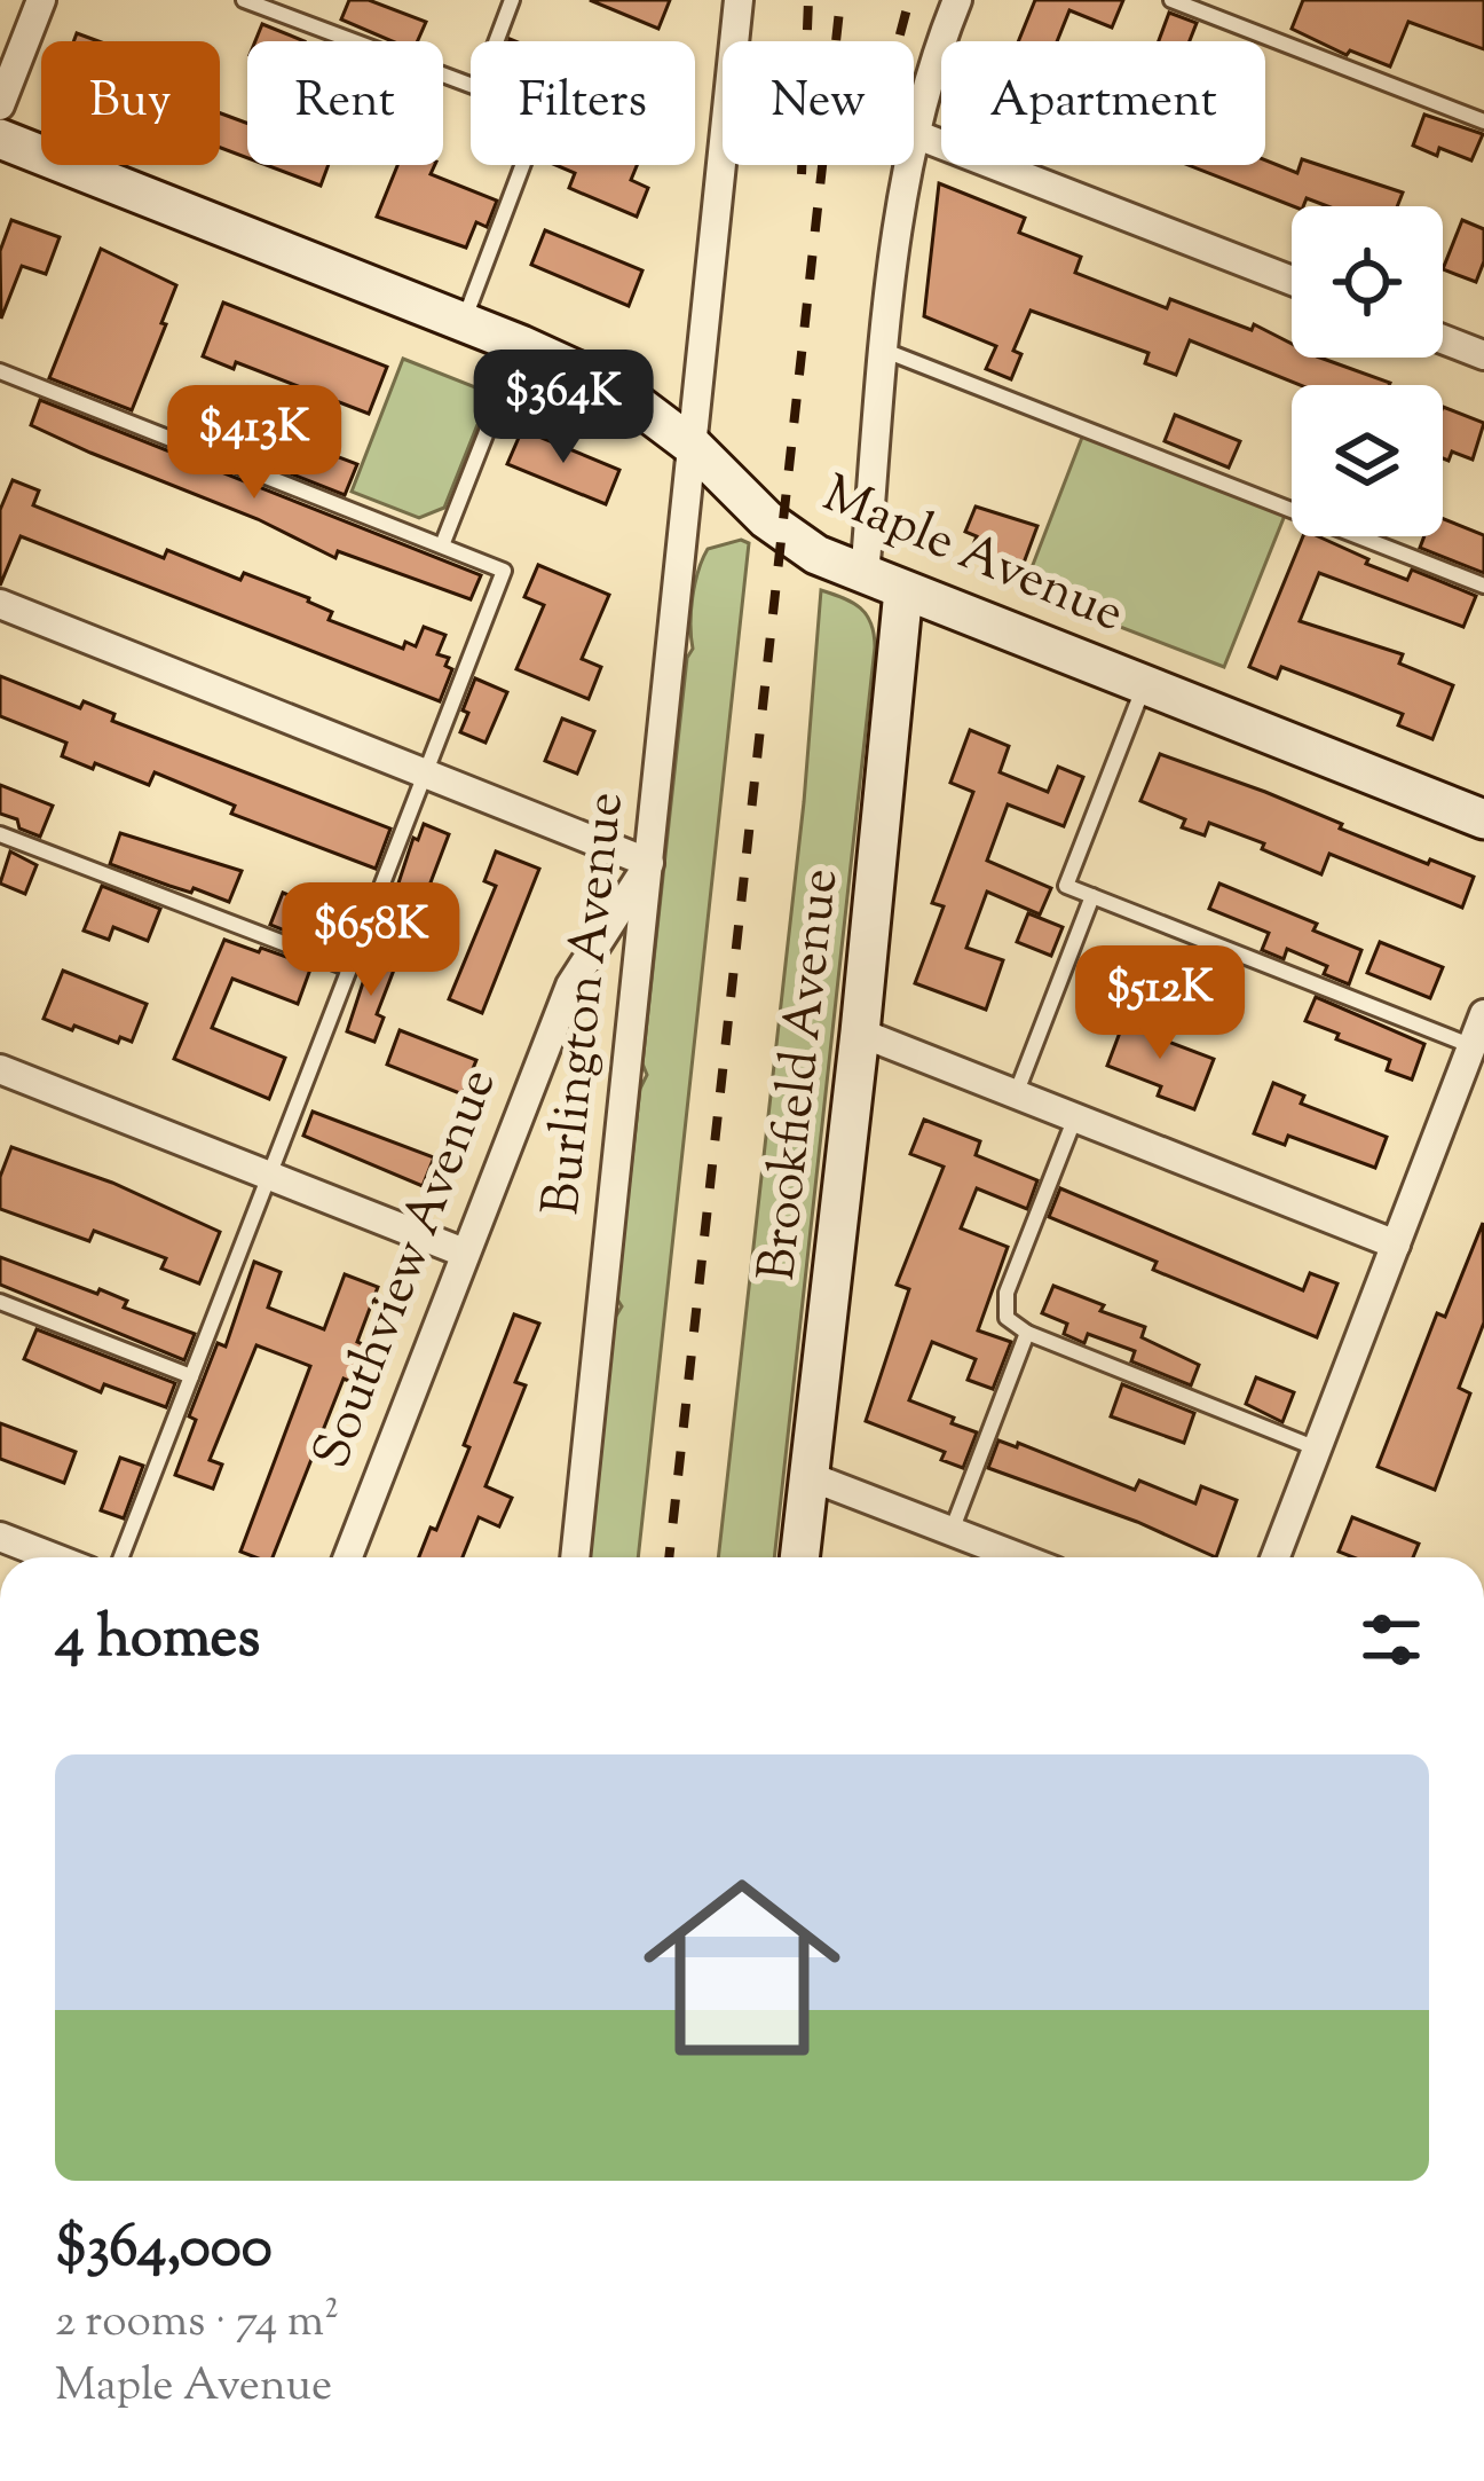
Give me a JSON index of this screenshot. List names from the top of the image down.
{
  "streets": {
    "street": [
      "Maple Avenue",
      "Burlington Avenue",
      "Brookfield Avenue",
      "Southview Avenue"
    ]
  },
  "crossings": [
    ["Maple Avenue", "Burlington Avenue"],
    ["Maple Avenue", "Brookfield Avenue"],
    ["Burlington Avenue", "Southview Avenue"]
  ],
  "page": {
    "chip": [
      "Buy",
      "Rent",
      "Filters",
      "New",
      "Apartment"
    ],
    "price": [
      "$364K",
      "$413K",
      "$658K",
      "$512K"
    ],
    "heading": "4 homes",
    "list": [
      {
        "name": "$364,000",
        "note": "2 rooms · 74 m² · Maple Avenue"
      }
    ]
  }
}
